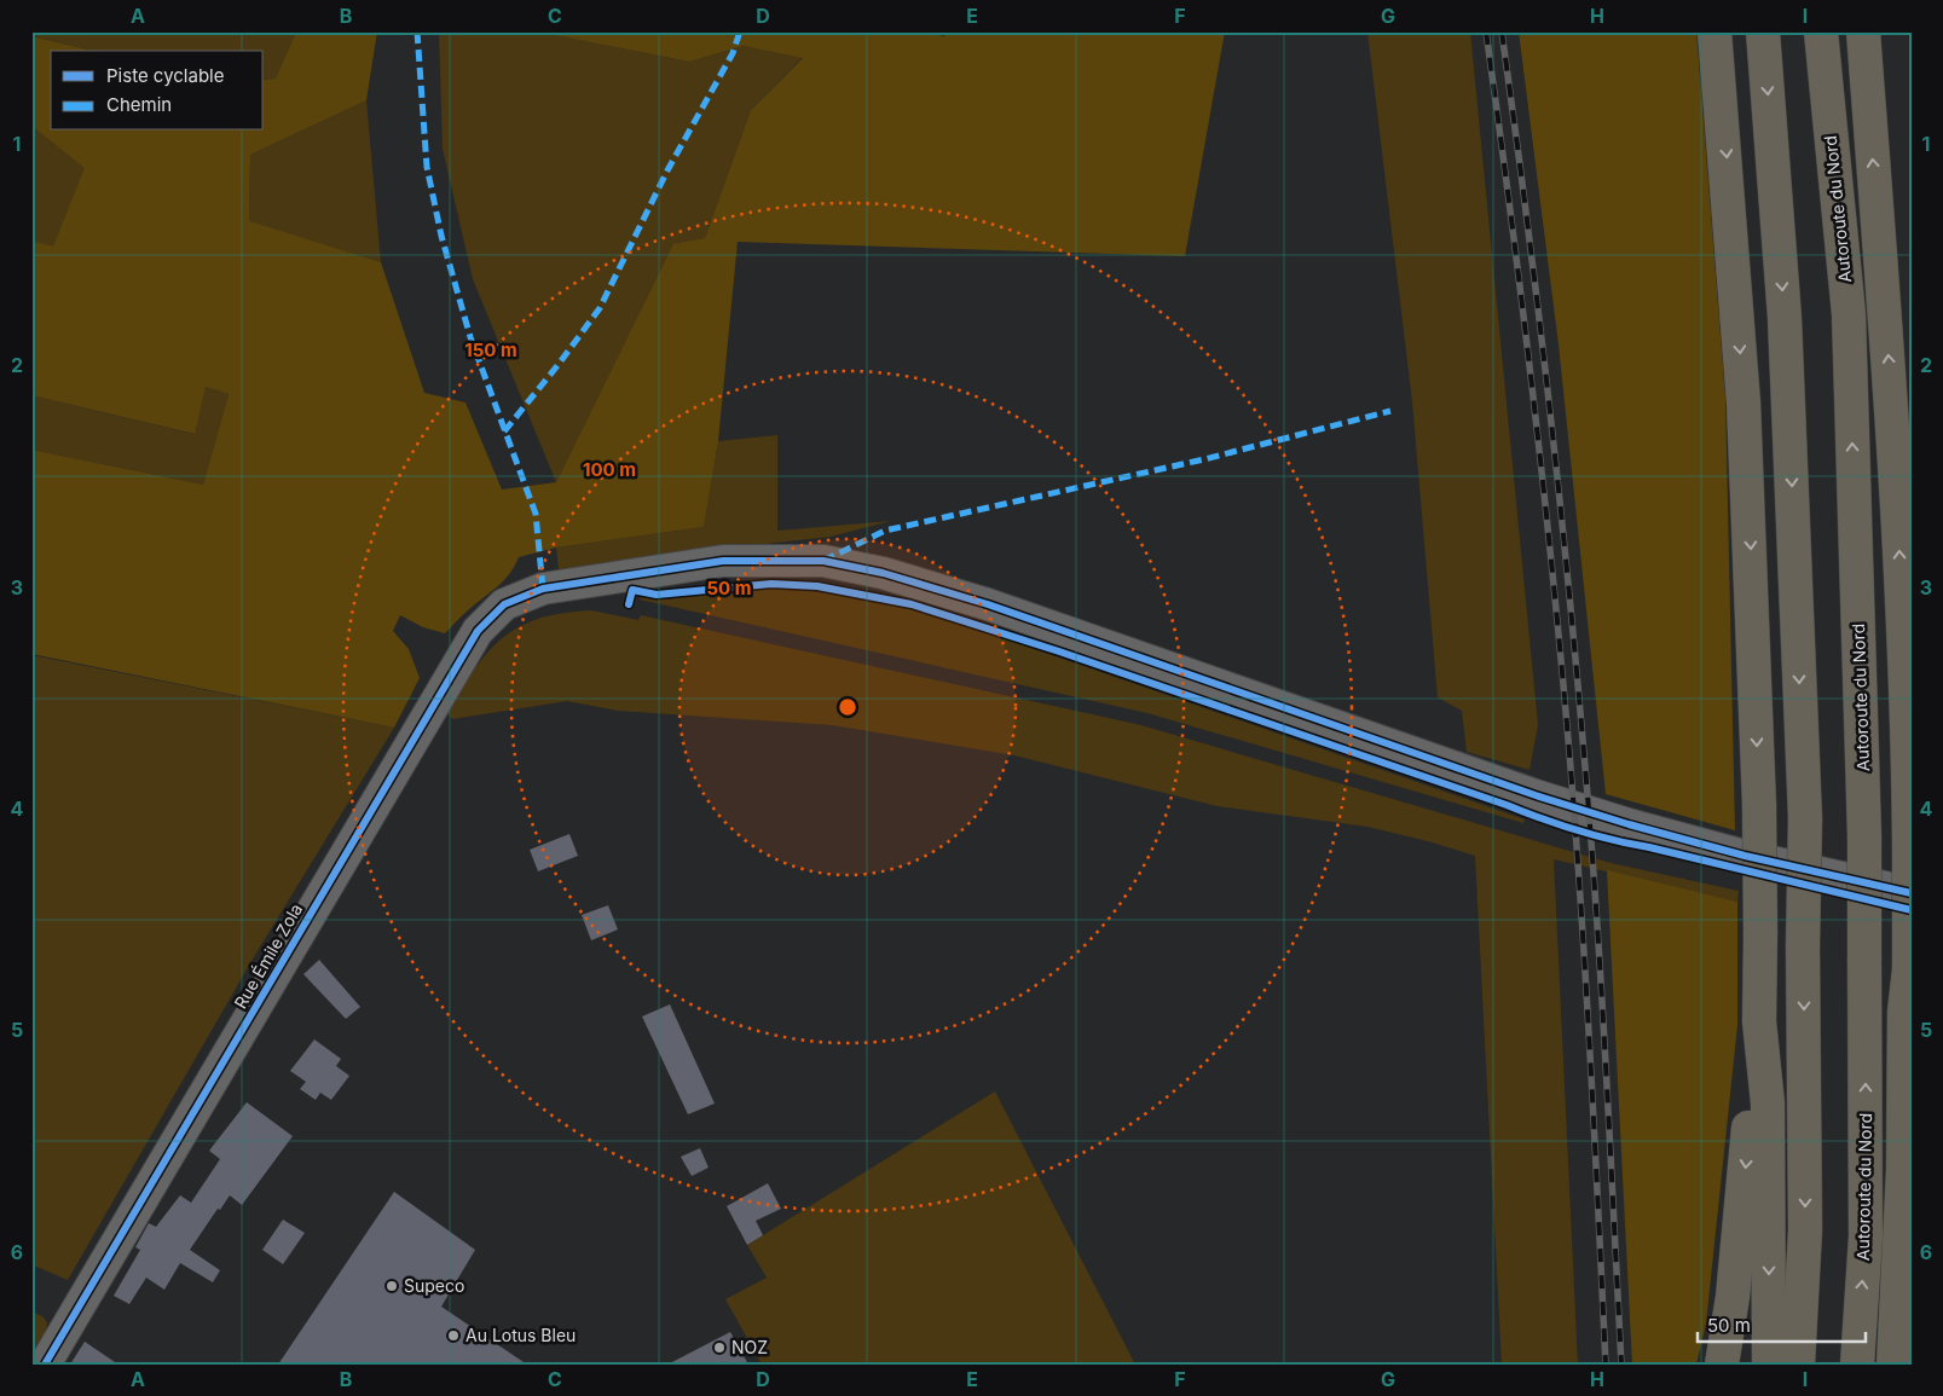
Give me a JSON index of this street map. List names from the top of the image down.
{
  "streets": {
    "highway": ["Autoroute du Nord"],
    "street": ["Rue Émile Zola"]
  },
  "places": ["Supeco", "Au Lotus Bleu", "NOZ"],
  "legend": ["Piste cyclable", "Chemin"],
  "scale_bar": "50 m",
  "grid": {
    "columns": [
      "A",
      "B",
      "C",
      "D",
      "E",
      "F",
      "G",
      "H",
      "I"
    ],
    "rows": [
      "1",
      "2",
      "3",
      "4",
      "5",
      "6"
    ]
  },
  "rings": ["150 m", "100 m", "50 m"]
}
